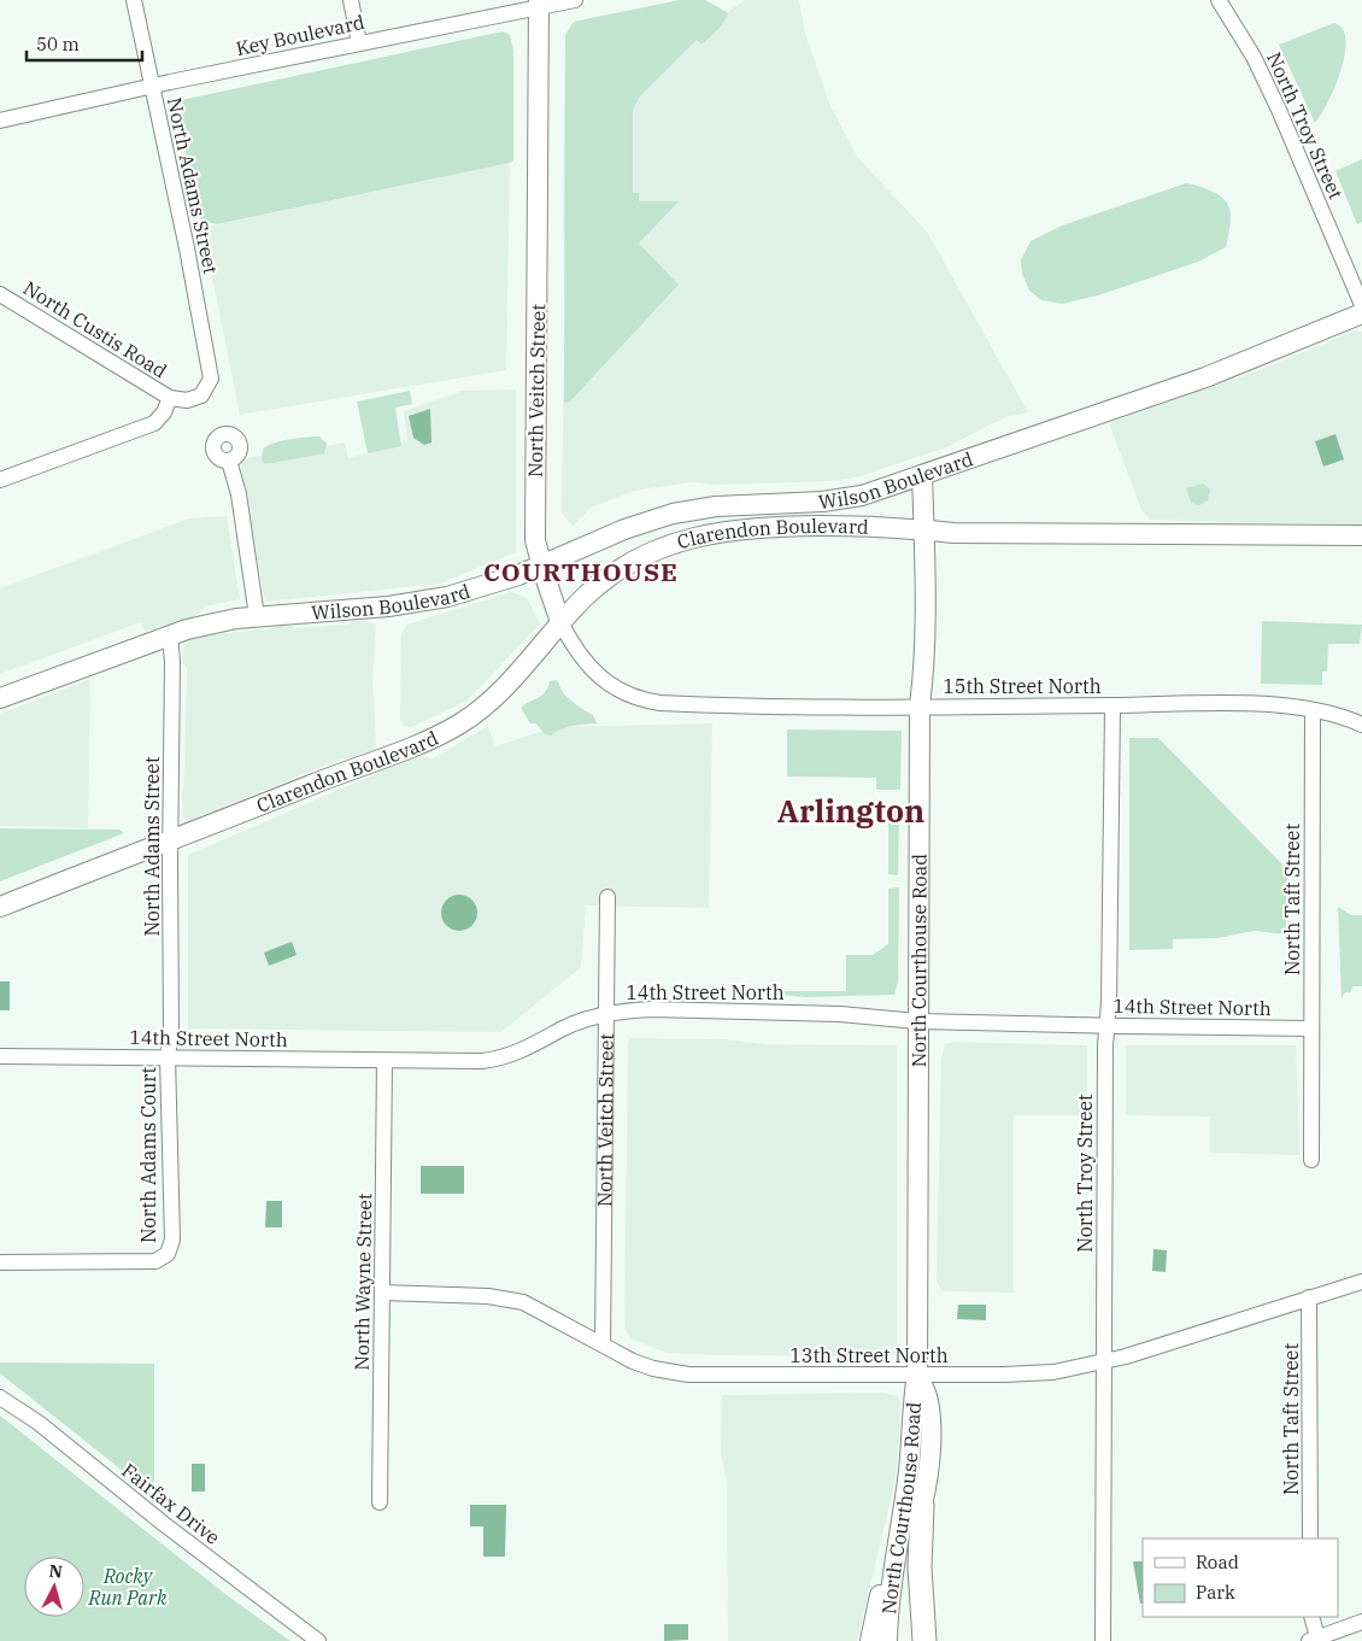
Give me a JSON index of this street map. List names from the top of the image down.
{
  "streets": {
    "main road": [
      "North Veitch Street",
      "Wilson Boulevard",
      "Clarendon Boulevard",
      "North Courthouse Road"
    ],
    "street": [
      "Key Boulevard",
      "North Troy Street",
      "North Adams Street",
      "North Custis Road",
      "15th Street North",
      "North Taft Street",
      "14th Street North",
      "North Adams Court",
      "North Wayne Street",
      "13th Street North",
      "Fairfax Drive"
    ]
  },
  "crossings": [
    ["Key Boulevard", "North Adams Street"],
    ["Key Boulevard", "North Veitch Street"],
    ["North Troy Street", "15th Street North"],
    ["North Troy Street", "14th Street North"],
    ["North Troy Street", "13th Street North"],
    ["North Adams Street", "North Custis Road"],
    ["North Adams Street", "Wilson Boulevard"],
    ["North Adams Street", "Clarendon Boulevard"],
    ["North Adams Street", "14th Street North"],
    ["North Adams Street", "North Adams Court"],
    ["North Veitch Street", "Wilson Boulevard"],
    ["North Veitch Street", "Clarendon Boulevard"],
    ["North Veitch Street", "15th Street North"],
    ["North Veitch Street", "14th Street North"],
    ["North Veitch Street", "13th Street North"],
    ["Wilson Boulevard", "North Courthouse Road"],
    ["Clarendon Boulevard", "North Courthouse Road"],
    ["15th Street North", "North Taft Street"],
    ["15th Street North", "North Courthouse Road"],
    ["North Taft Street", "14th Street North"],
    ["North Taft Street", "13th Street North"],
    ["North Courthouse Road", "14th Street North"],
    ["North Courthouse Road", "13th Street North"],
    ["14th Street North", "North Adams Court"],
    ["14th Street North", "North Wayne Street"],
    ["North Wayne Street", "13th Street North"]
  ],
  "districts": ["COURTHOUSE", "Arlington"],
  "parks": ["Rocky Run Park"],
  "legend": ["Road", "Park"],
  "scale_bar": "50 m",
  "north": "top"
}
